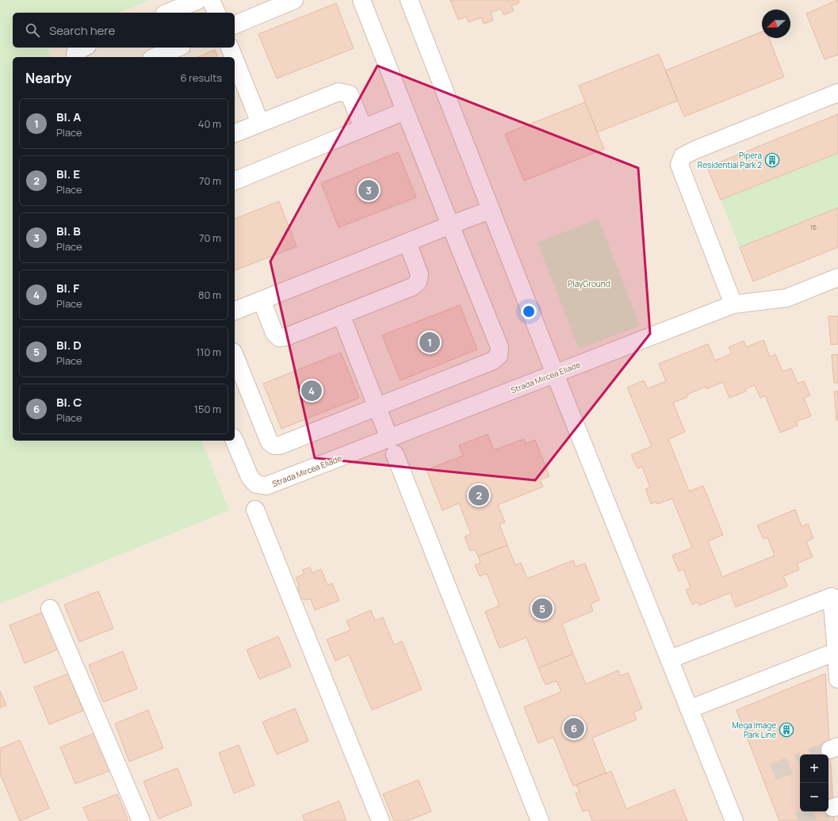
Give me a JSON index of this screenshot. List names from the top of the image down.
{
  "streets": {
    "street": ["Strada Mircea Eliade"]
  },
  "parks": ["PlayGround"],
  "places": {
    "building": ["Pipera Residential Park 2", "Mega Image Park Line"]
  },
  "house_numbers": ["16"],
  "north": "left",
  "page": {
    "search": "Search here",
    "heading": ["Nearby", "6 results"],
    "list": [
      {
        "mark": "1",
        "name": "Bl. A",
        "note": "Place",
        "value": "40 m"
      },
      {
        "mark": "2",
        "name": "Bl. E",
        "note": "Place",
        "value": "70 m"
      },
      {
        "mark": "3",
        "name": "Bl. B",
        "note": "Place",
        "value": "70 m"
      },
      {
        "mark": "4",
        "name": "Bl. F",
        "note": "Place",
        "value": "80 m"
      },
      {
        "mark": "5",
        "name": "Bl. D",
        "note": "Place",
        "value": "110 m"
      },
      {
        "mark": "6",
        "name": "Bl. C",
        "note": "Place",
        "value": "150 m"
      }
    ],
    "pins": [
      "3",
      "1",
      "4",
      "2",
      "5",
      "6"
    ],
    "map_buttons": ["+", "−"]
  }
}
